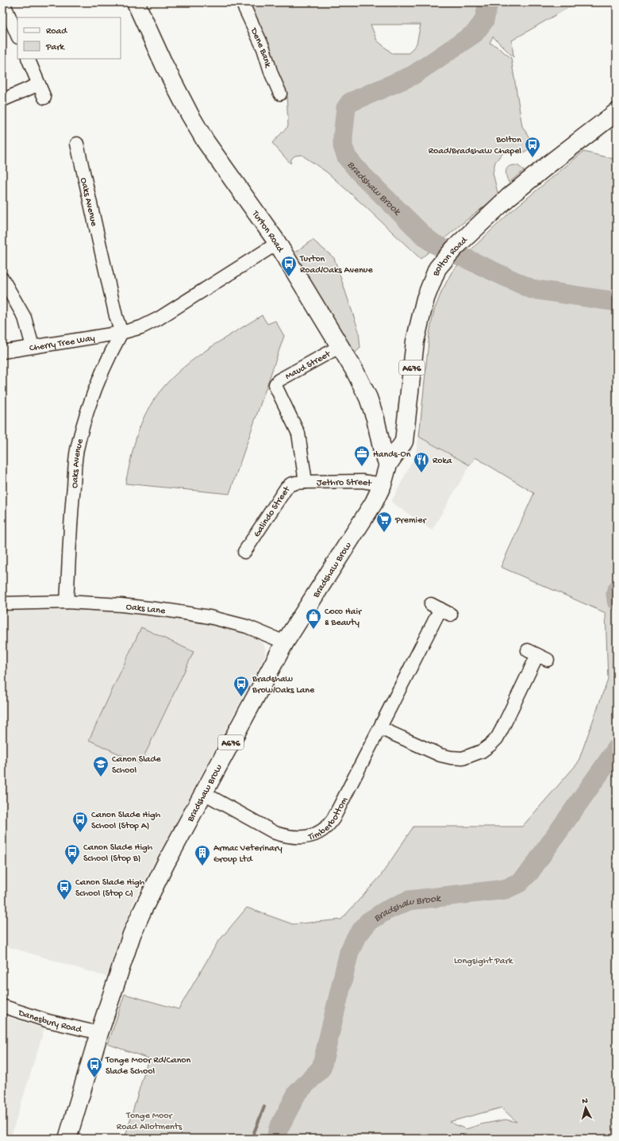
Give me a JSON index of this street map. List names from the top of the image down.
{
  "streets": {
    "main road": [
      "Turton Road",
      "Bolton Road",
      "A676",
      "Bradshaw Brow"
    ],
    "street": [
      "Dene Bank",
      "Oaks Avenue",
      "Cherry Tree Way",
      "Maud Street",
      "Jethro Street",
      "Galindo Street",
      "Oaks Lane",
      "Timberbottom",
      "Danesbury Road"
    ]
  },
  "crossings": [
    ["Oaks Avenue", "Cherry Tree Way"],
    ["Oaks Avenue", "Oaks Lane"],
    ["Turton Road", "Bolton Road"],
    ["Turton Road", "Maud Street"],
    ["Turton Road", "Bradshaw Brow"],
    ["Bolton Road", "Bradshaw Brow"],
    ["Maud Street", "Jethro Street"],
    ["Maud Street", "Galindo Street"],
    ["A676", "Bradshaw Brow"],
    ["A676", "Danesbury Road"],
    ["Jethro Street", "Galindo Street"],
    ["Jethro Street", "Bradshaw Brow"],
    ["Bradshaw Brow", "Oaks Lane"],
    ["Bradshaw Brow", "Timberbottom"],
    ["Bradshaw Brow", "Danesbury Road"]
  ],
  "water": ["Bradshaw Brook"],
  "parks": ["Longsight Park", "Tonge Moor Road Allotments"],
  "places": {
    "bus stop": [
      "Bolton Road/Bradshaw Chapel",
      "Turton Road/Oaks Avenue",
      "Bradshaw Brow/Oaks Lane",
      "Canon Slade High School (Stop A)",
      "Canon Slade High School (Stop B)",
      "Canon Slade High School (Stop C)",
      "Tonge Moor Rd/Canon Slade School"
    ],
    "office": ["Hands-On"],
    "restaurant": ["Roka"],
    "supermarket": ["Premier"],
    "shop": ["Coco Hair & Beauty"],
    "school or university": ["Canon Slade School"],
    "building": ["Armac Veterinary Group Ltd"]
  },
  "legend": ["Road", "Park"],
  "north": "top"
}
